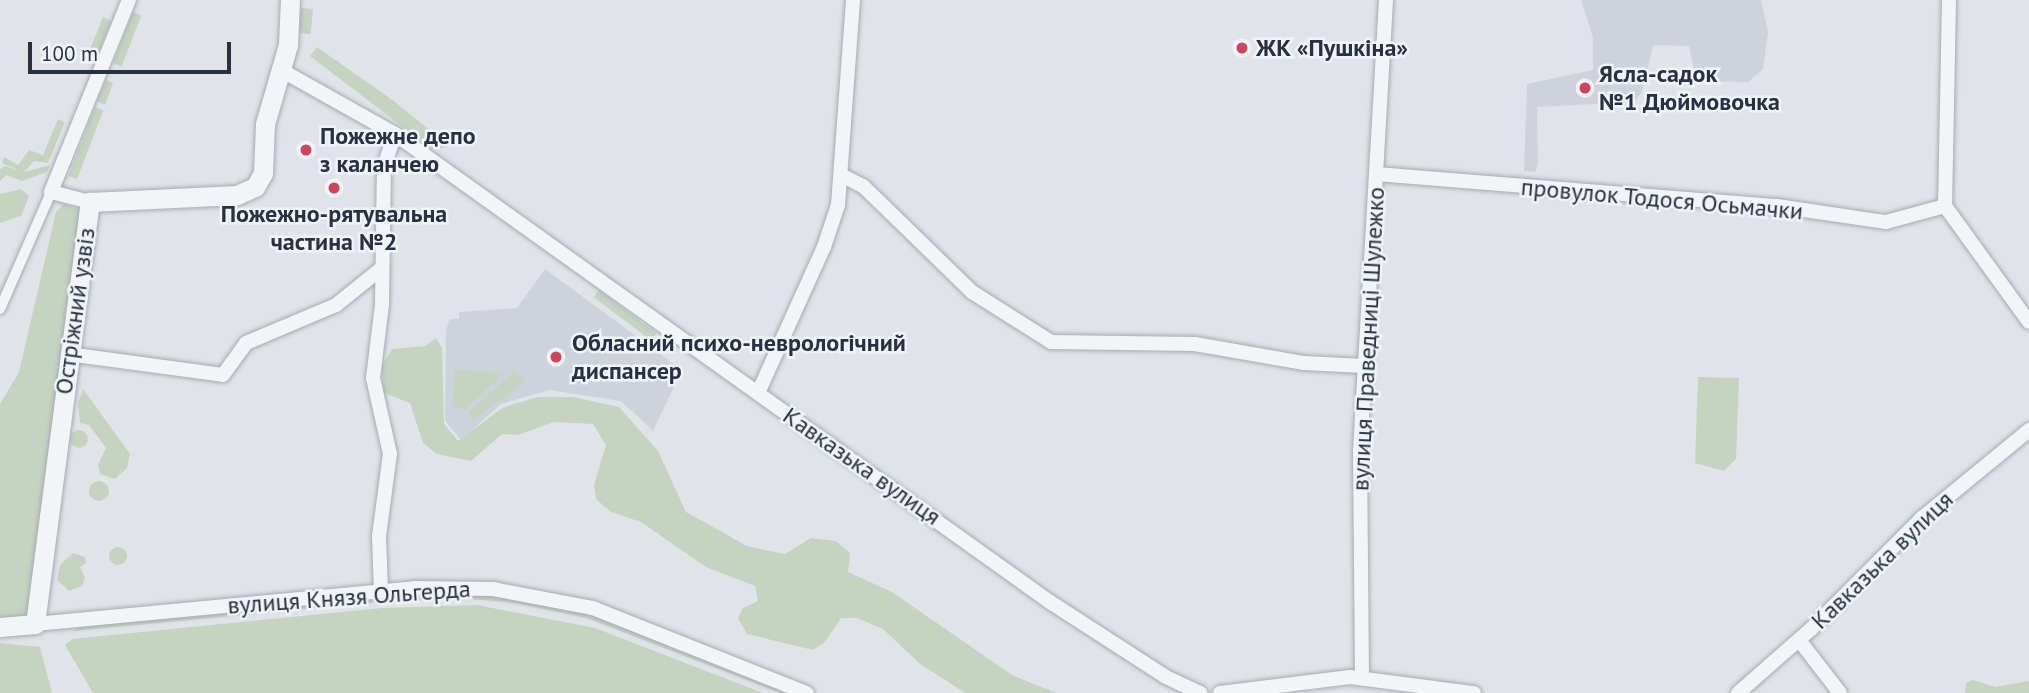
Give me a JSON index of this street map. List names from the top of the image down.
{
  "streets": {
    "street": [
      "провулок Тодося Осьмачки",
      "Остріжний узвіз",
      "вулиця Праведниці Шулежко",
      "Кавказька вулиця",
      "вулиця Князя Ольгерда"
    ]
  },
  "crossings": [
    ["провулок Тодося Осьмачки", "вулиця Праведниці Шулежко"],
    ["Остріжний узвіз", "Кавказька вулиця"],
    ["Остріжний узвіз", "вулиця Князя Ольгерда"]
  ],
  "places": [
    "ЖК «Пушкіна»",
    "Ясла-садок №1 Дюймовочка",
    "Пожежне депо з каланчею",
    "Пожежно-рятувальна частина №2",
    "Обласний психо-неврологічний диспансер"
  ],
  "scale_bar": "100 m"
}
